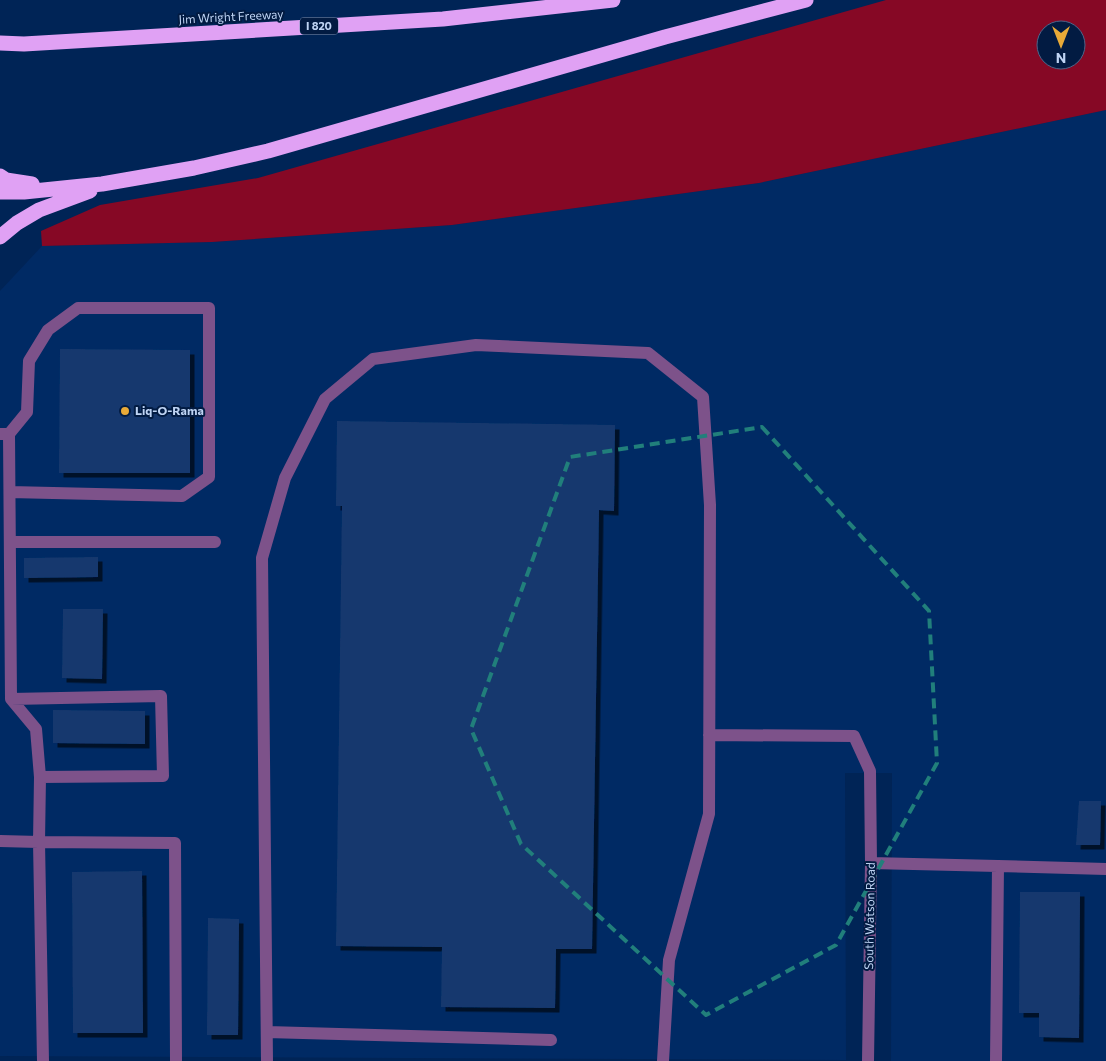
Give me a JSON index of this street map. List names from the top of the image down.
{
  "streets": {
    "highway": ["Jim Wright Freeway", "I 820"],
    "street": ["South Watson Road"]
  },
  "places": ["Liq-O-Rama"],
  "north": "bottom"
}
